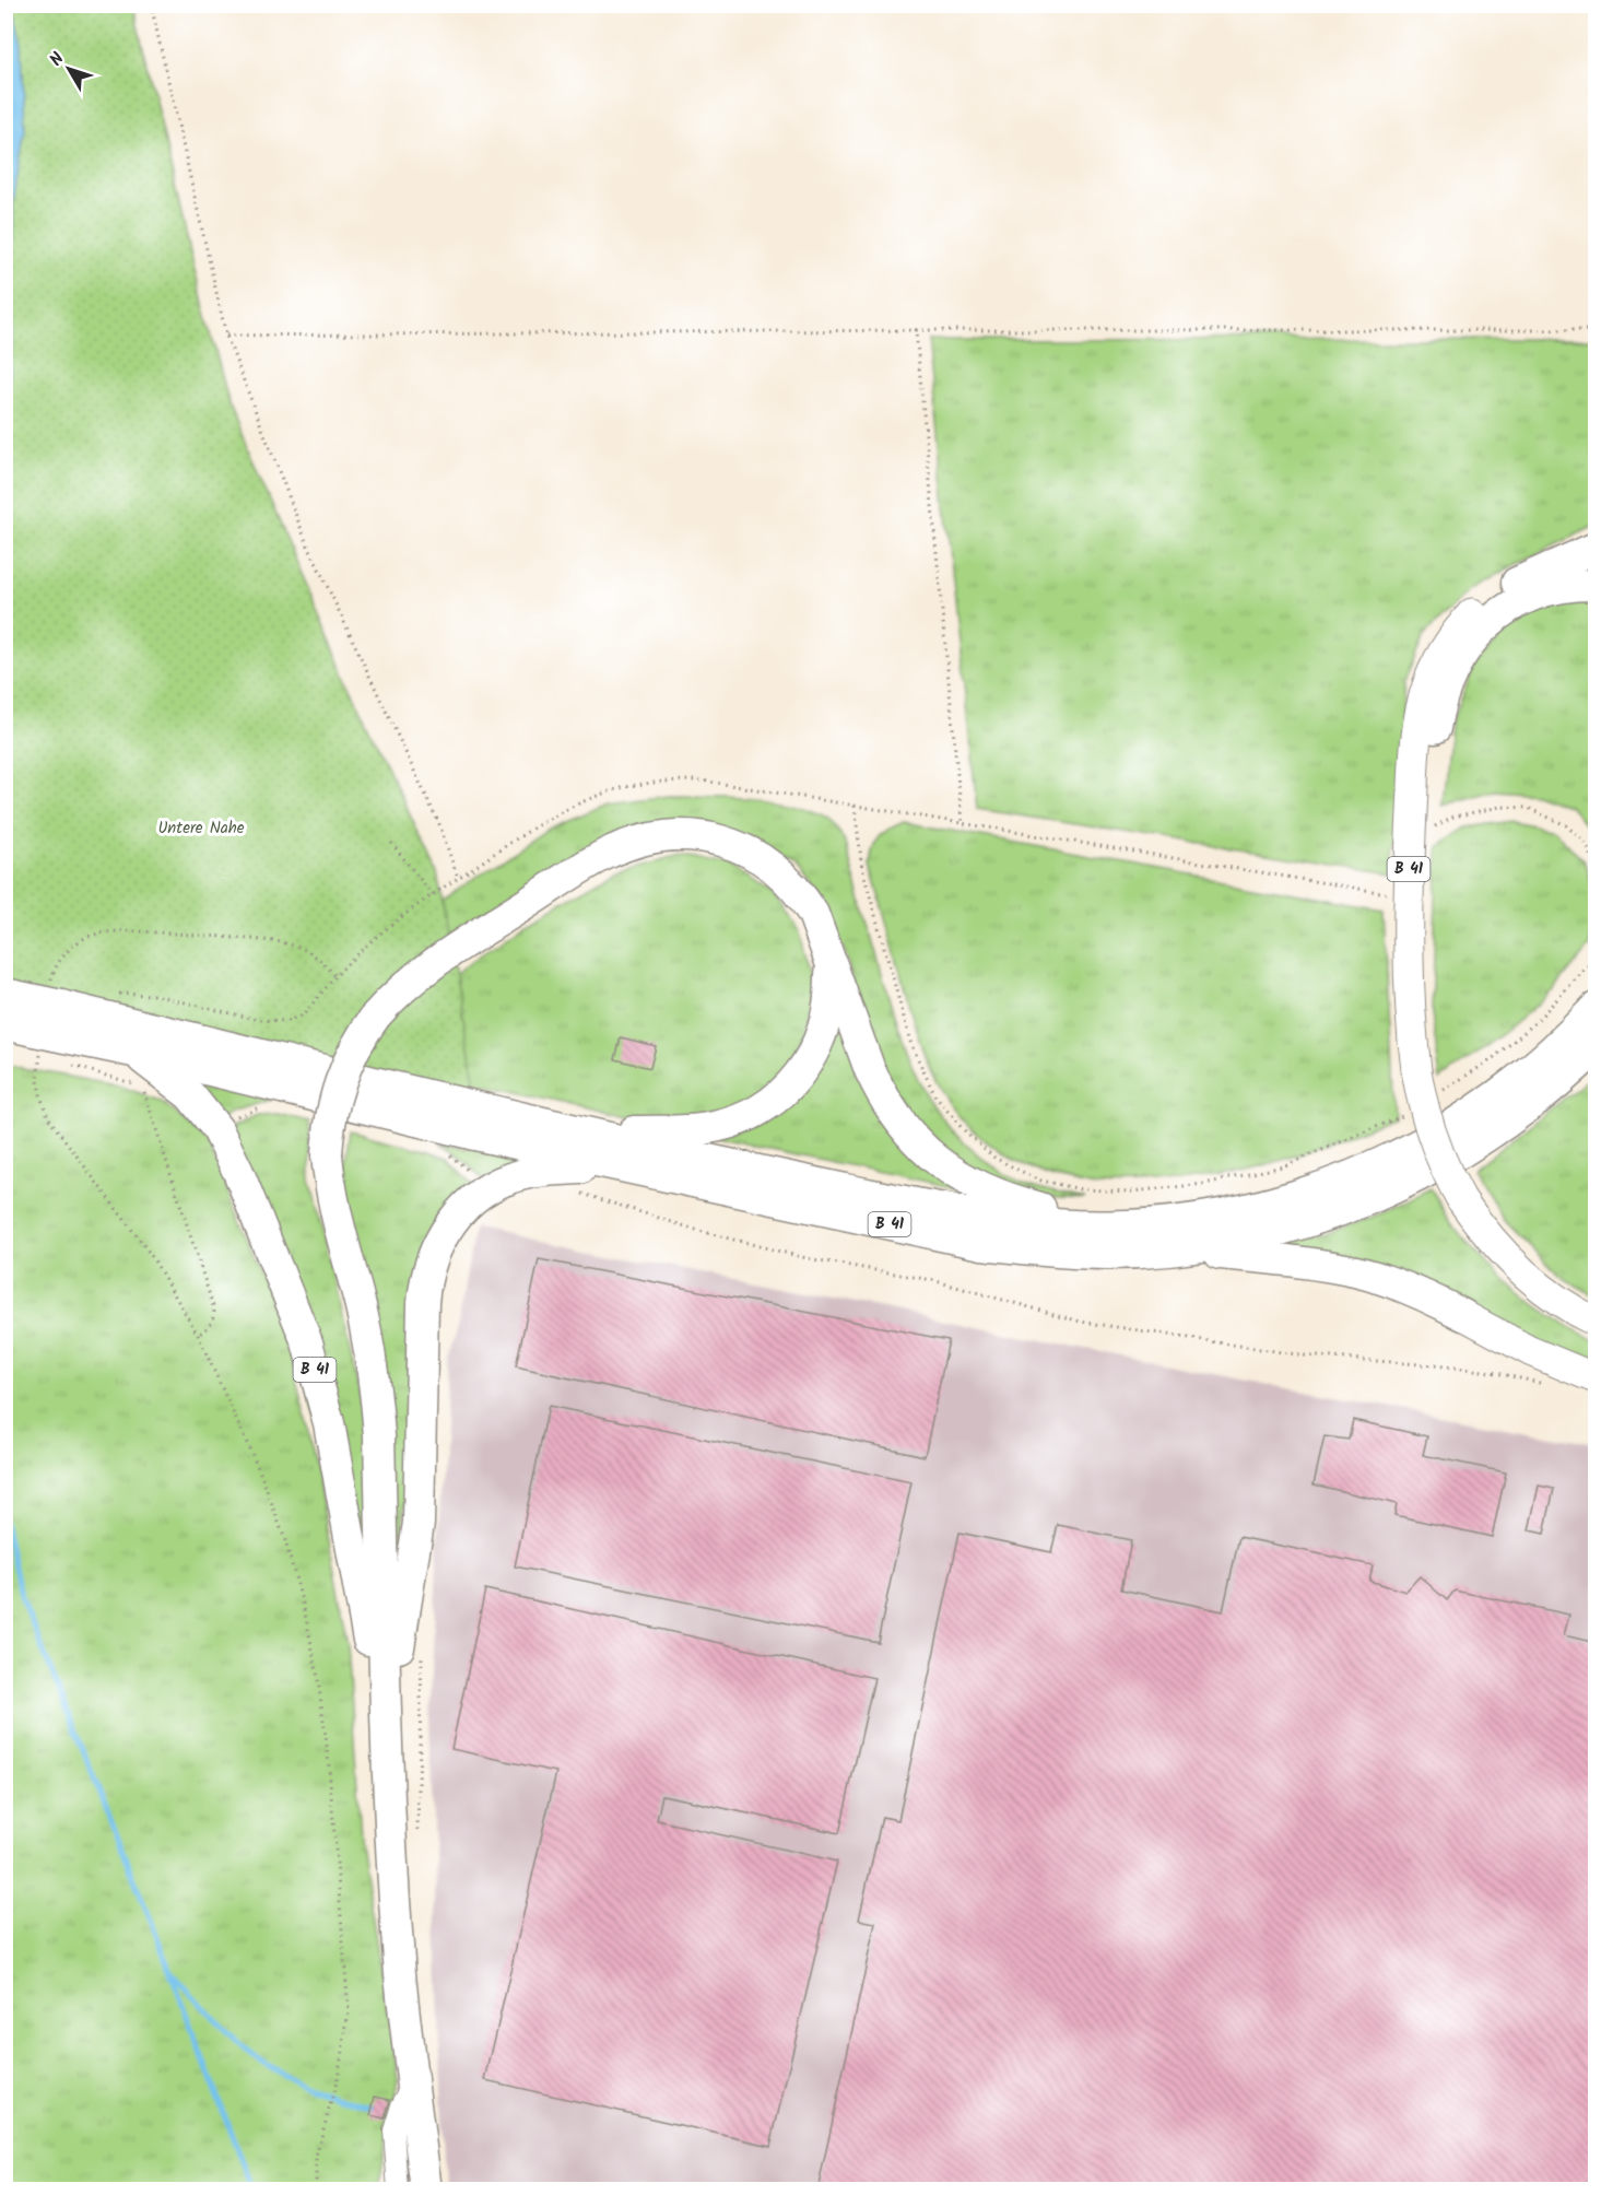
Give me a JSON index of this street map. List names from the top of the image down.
{
  "streets": {
    "highway": ["B 41"]
  },
  "parks": ["Untere Nahe"],
  "north": "top left"
}
